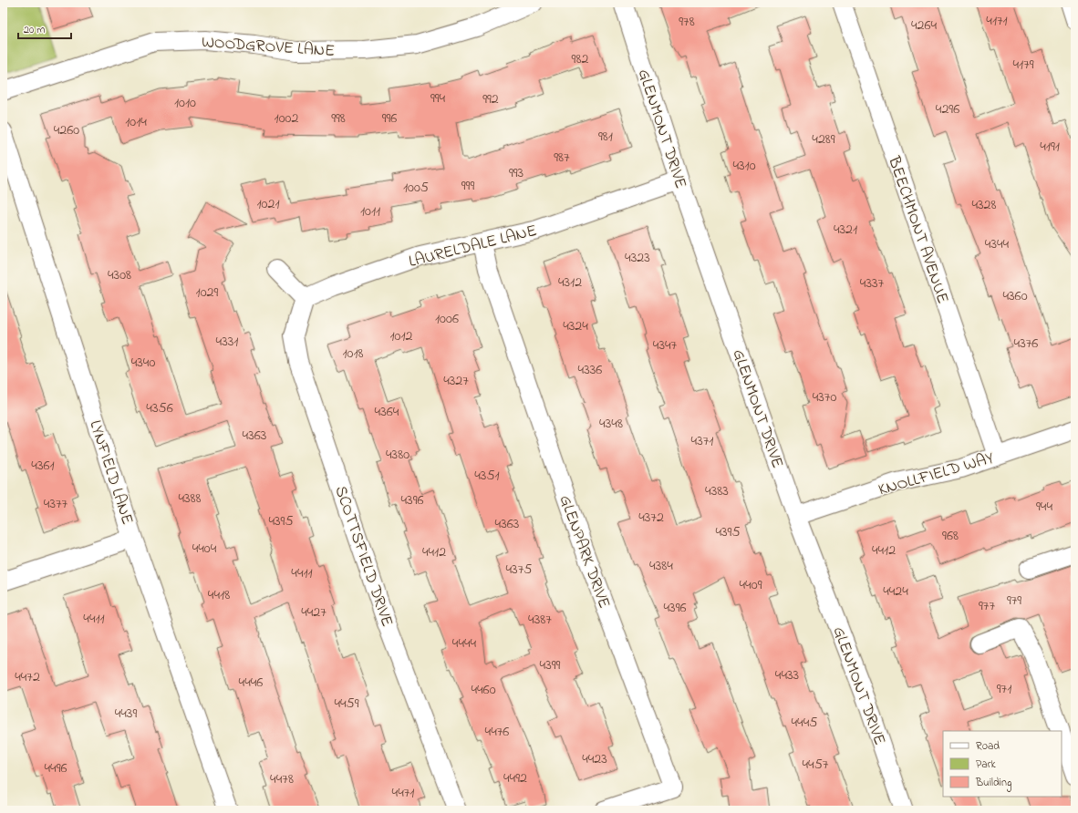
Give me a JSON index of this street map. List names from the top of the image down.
{
  "streets": {
    "street": [
      "WOODGROVE LANE",
      "GLENMONT DRIVE",
      "BEECHMONT AVENUE",
      "LAURELDALE LANE",
      "LYNFIELD LANE",
      "KNOLLFIELD WAY",
      "GLENPARK DRIVE",
      "SCOTTSFIELD DRIVE"
    ]
  },
  "crossings": [
    ["GLENMONT DRIVE", "LAURELDALE LANE"],
    ["GLENMONT DRIVE", "KNOLLFIELD WAY"],
    ["BEECHMONT AVENUE", "KNOLLFIELD WAY"],
    ["LAURELDALE LANE", "GLENPARK DRIVE"],
    ["LAURELDALE LANE", "SCOTTSFIELD DRIVE"]
  ],
  "house_numbers": [
    "4171",
    "978",
    "4264",
    "982",
    "4179",
    "994",
    "992",
    "1010",
    "4296",
    "1002",
    "998",
    "996",
    "1014",
    "4260",
    "981",
    "4289",
    "4191",
    "987",
    "4310",
    "993",
    "999",
    "1005",
    "1021",
    "4328",
    "1011",
    "4321",
    "4344",
    "4323",
    "4308",
    "4312",
    "4337",
    "1029",
    "4360",
    "1006",
    "4324",
    "1012",
    "4331",
    "4376",
    "4347",
    "1018",
    "4340",
    "4336",
    "4327",
    "4370",
    "4356",
    "4364",
    "4348",
    "4363",
    "4371",
    "4380",
    "4361",
    "4351",
    "4383",
    "4388",
    "4396",
    "4377",
    "944",
    "4372",
    "4395",
    "4363",
    "4395",
    "968",
    "4404",
    "4412",
    "4412",
    "4384",
    "4375",
    "4411",
    "4409",
    "4424",
    "4418",
    "979",
    "977",
    "4396",
    "4427",
    "4411",
    "4387",
    "4444",
    "4399",
    "4433",
    "4472",
    "4446",
    "971",
    "4460",
    "4459",
    "4439",
    "4445",
    "4476",
    "4423",
    "4457",
    "4496",
    "4492",
    "4478",
    "4471"
  ],
  "legend": ["Road", "Park", "Building"],
  "scale_bar": "20 m"
}
